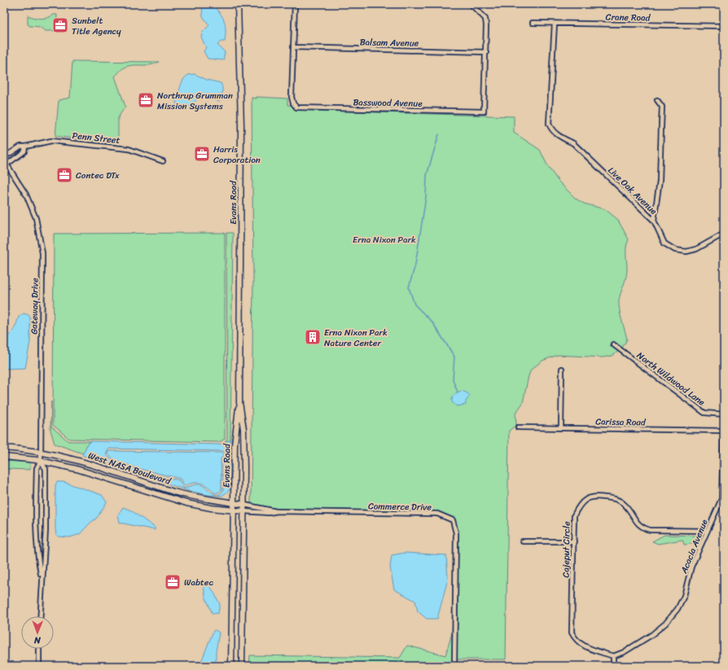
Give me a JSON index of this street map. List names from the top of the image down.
{
  "streets": {
    "main road": ["Evans Road", "West NASA Boulevard"],
    "street": [
      "Crane Road",
      "Balsam Avenue",
      "Basswood Avenue",
      "Penn Street",
      "Live Oak Avenue",
      "Gateway Drive",
      "North Wildwood Lane",
      "Carissa Road",
      "Commerce Drive",
      "Acacia Avenue",
      "Cajeput Circle"
    ]
  },
  "crossings": [
    ["Crane Road", "Live Oak Avenue"],
    ["Balsam Avenue", "Basswood Avenue"],
    ["Evans Road", "West NASA Boulevard"],
    ["Evans Road", "Commerce Drive"],
    ["Gateway Drive", "West NASA Boulevard"],
    ["Carissa Road", "Acacia Avenue"],
    ["West NASA Boulevard", "Commerce Drive"],
    ["Acacia Avenue", "Cajeput Circle"]
  ],
  "parks": ["Erna Nixon Park"],
  "places": {
    "office": [
      "Sunbelt Title Agency",
      "Northrup Grumman Mission Systems",
      "Harris Corporation",
      "Contec DTx",
      "Wabtec"
    ],
    "building": ["Erna Nixon Park Nature Center"]
  },
  "north": "bottom"
}
